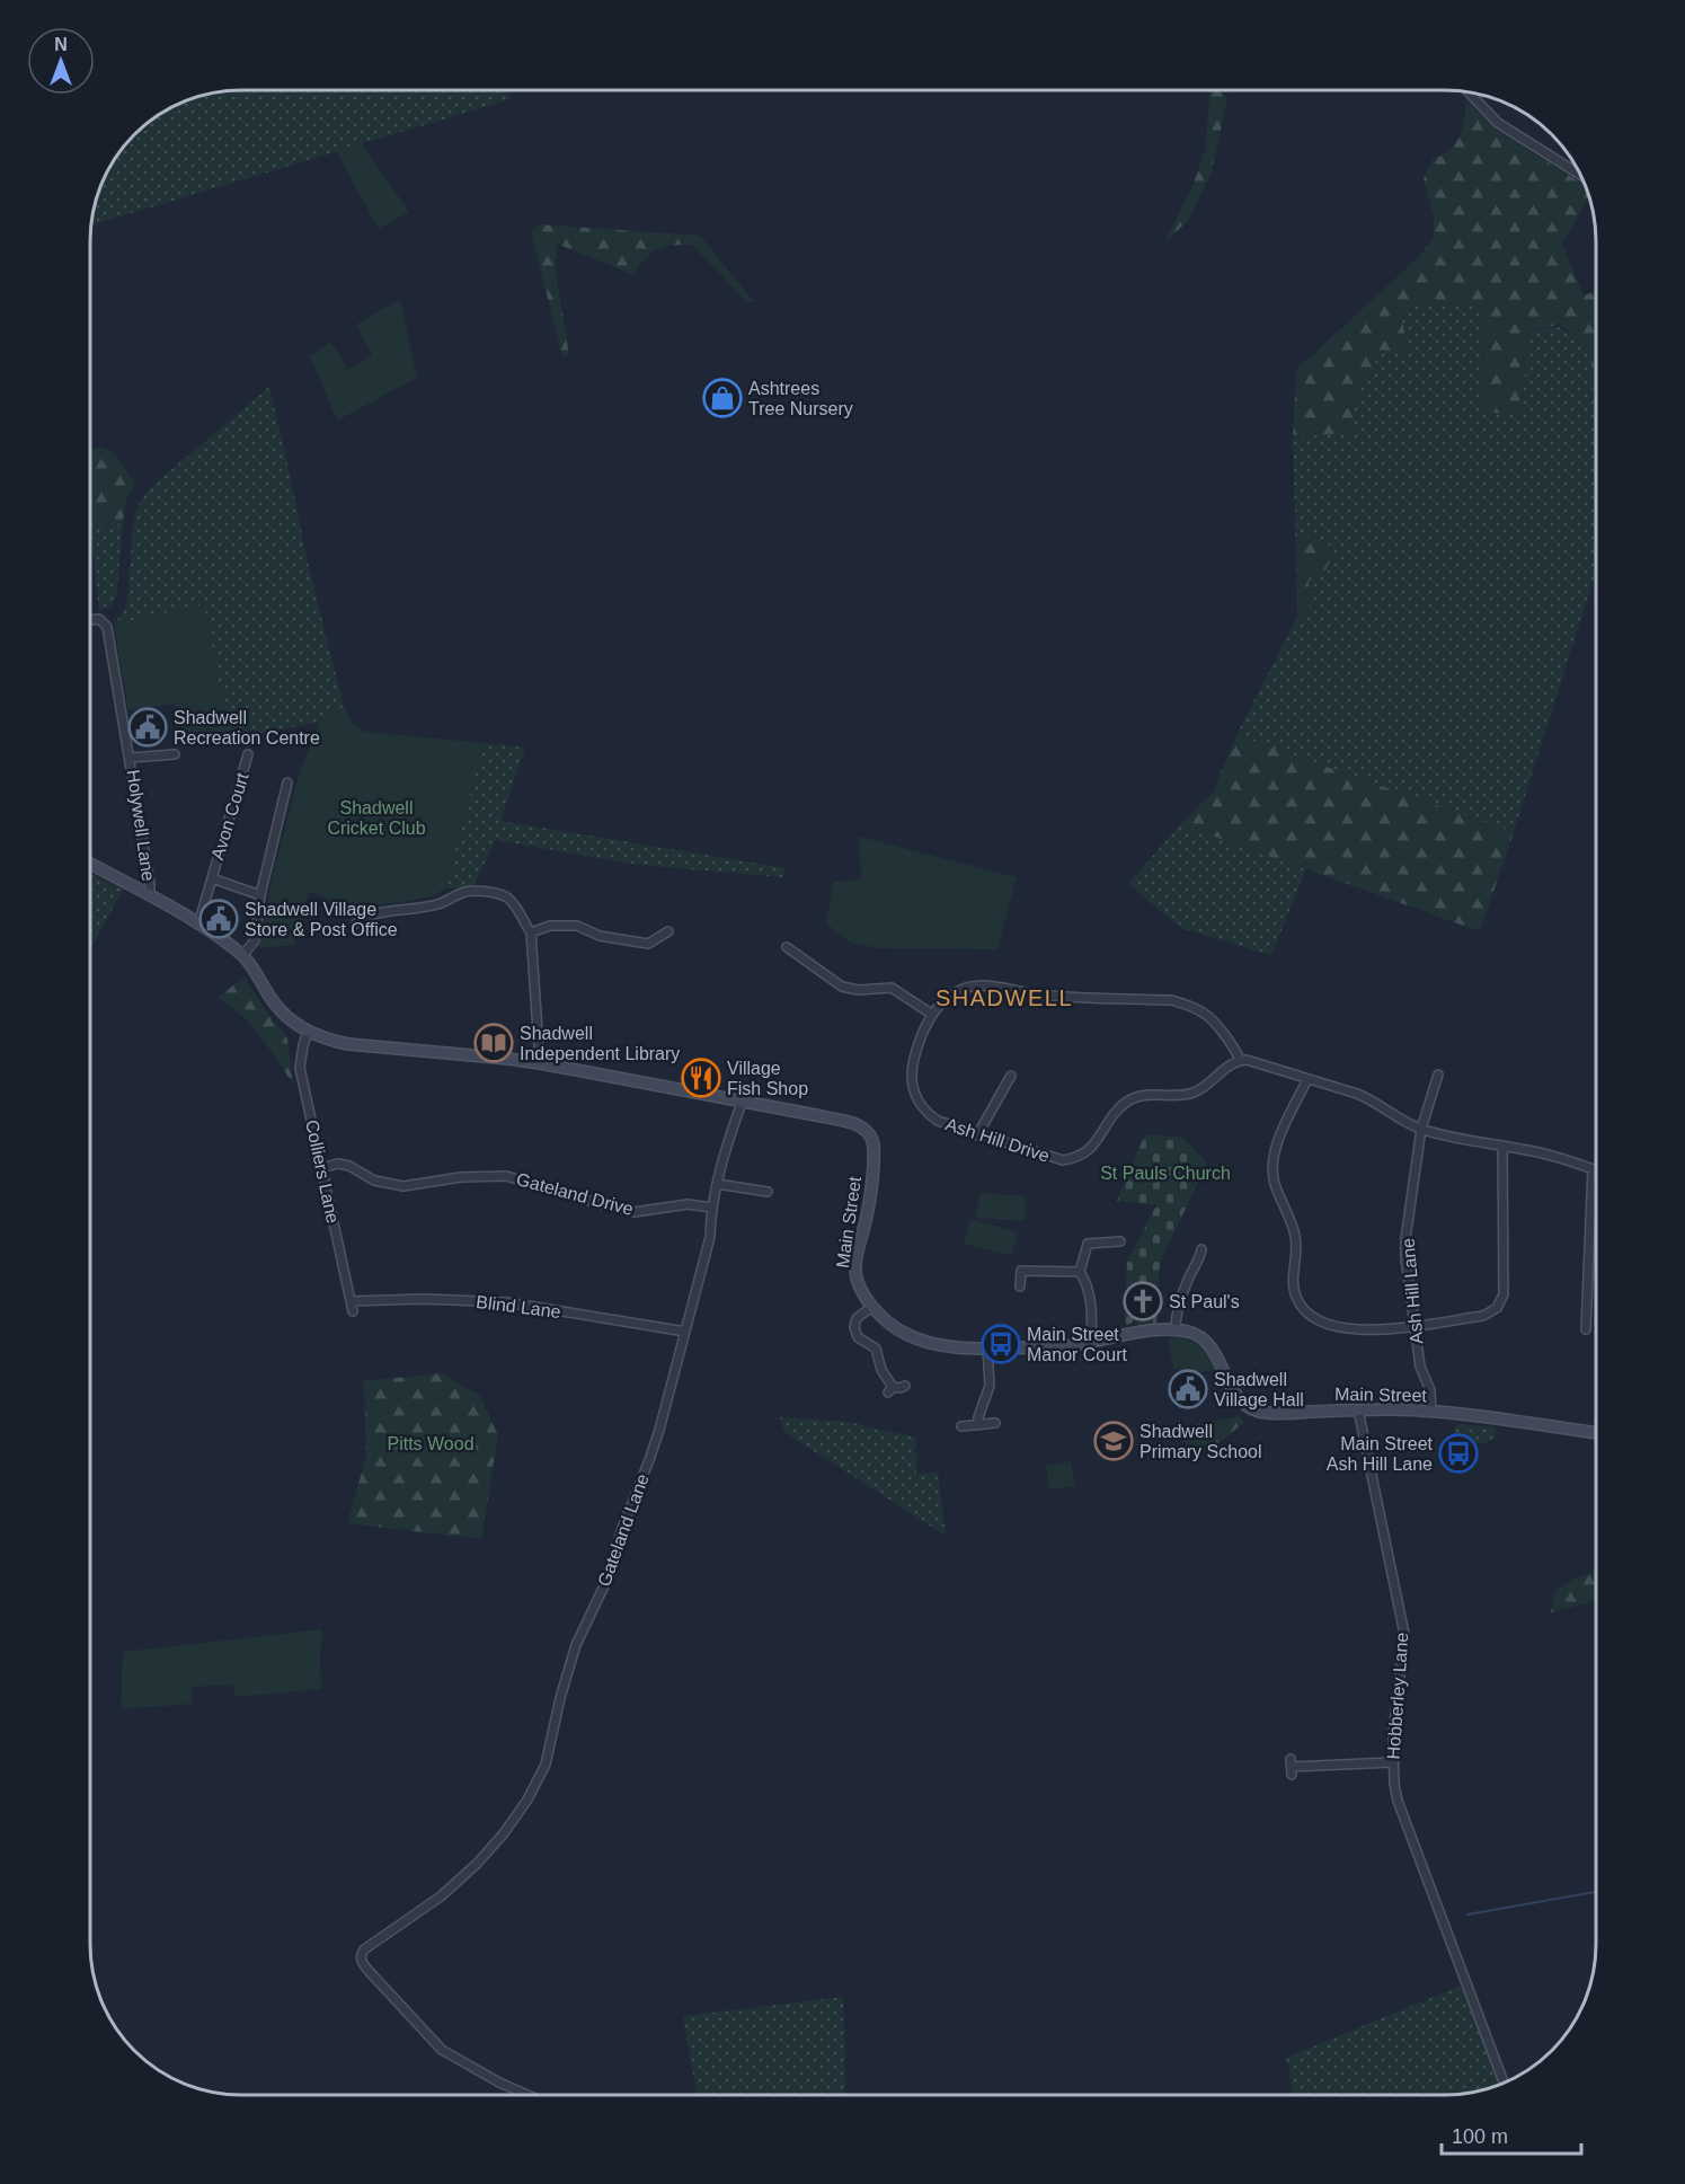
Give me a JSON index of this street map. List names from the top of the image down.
{
  "streets": {
    "street": [
      "Avon Court",
      "Holywell Lane",
      "Ash Hill Drive",
      "Colliers Lane",
      "Gateland Drive",
      "Main Street",
      "Ash Hill Lane",
      "Blind Lane",
      "Gateland Lane",
      "Hobberley Lane"
    ]
  },
  "crossings": [
    ["Avon Court", "Main Street"],
    ["Holywell Lane", "Main Street"],
    ["Colliers Lane", "Gateland Drive"],
    ["Colliers Lane", "Main Street"],
    ["Colliers Lane", "Blind Lane"],
    ["Gateland Drive", "Gateland Lane"],
    ["Main Street", "Ash Hill Lane"],
    ["Main Street", "Gateland Lane"],
    ["Main Street", "Hobberley Lane"],
    ["Blind Lane", "Gateland Lane"]
  ],
  "districts": ["SHADWELL"],
  "parks": ["Shadwell Cricket Club", "St Pauls Church", "Pitts Wood"],
  "places": {
    "shop": ["Ashtrees Tree Nursery"],
    "public building": ["Shadwell Recreation Centre", "Shadwell Village Store & Post Office", "Shadwell Village Hall"],
    "library": ["Shadwell Independent Library"],
    "restaurant": ["Village Fish Shop"],
    "church": ["St Paul's"],
    "bus stop": ["Main Street Manor Court", "Main Street Ash Hill Lane"],
    "school or university": ["Shadwell Primary School"]
  },
  "scale_bar": "100 m",
  "north": "top"
}
